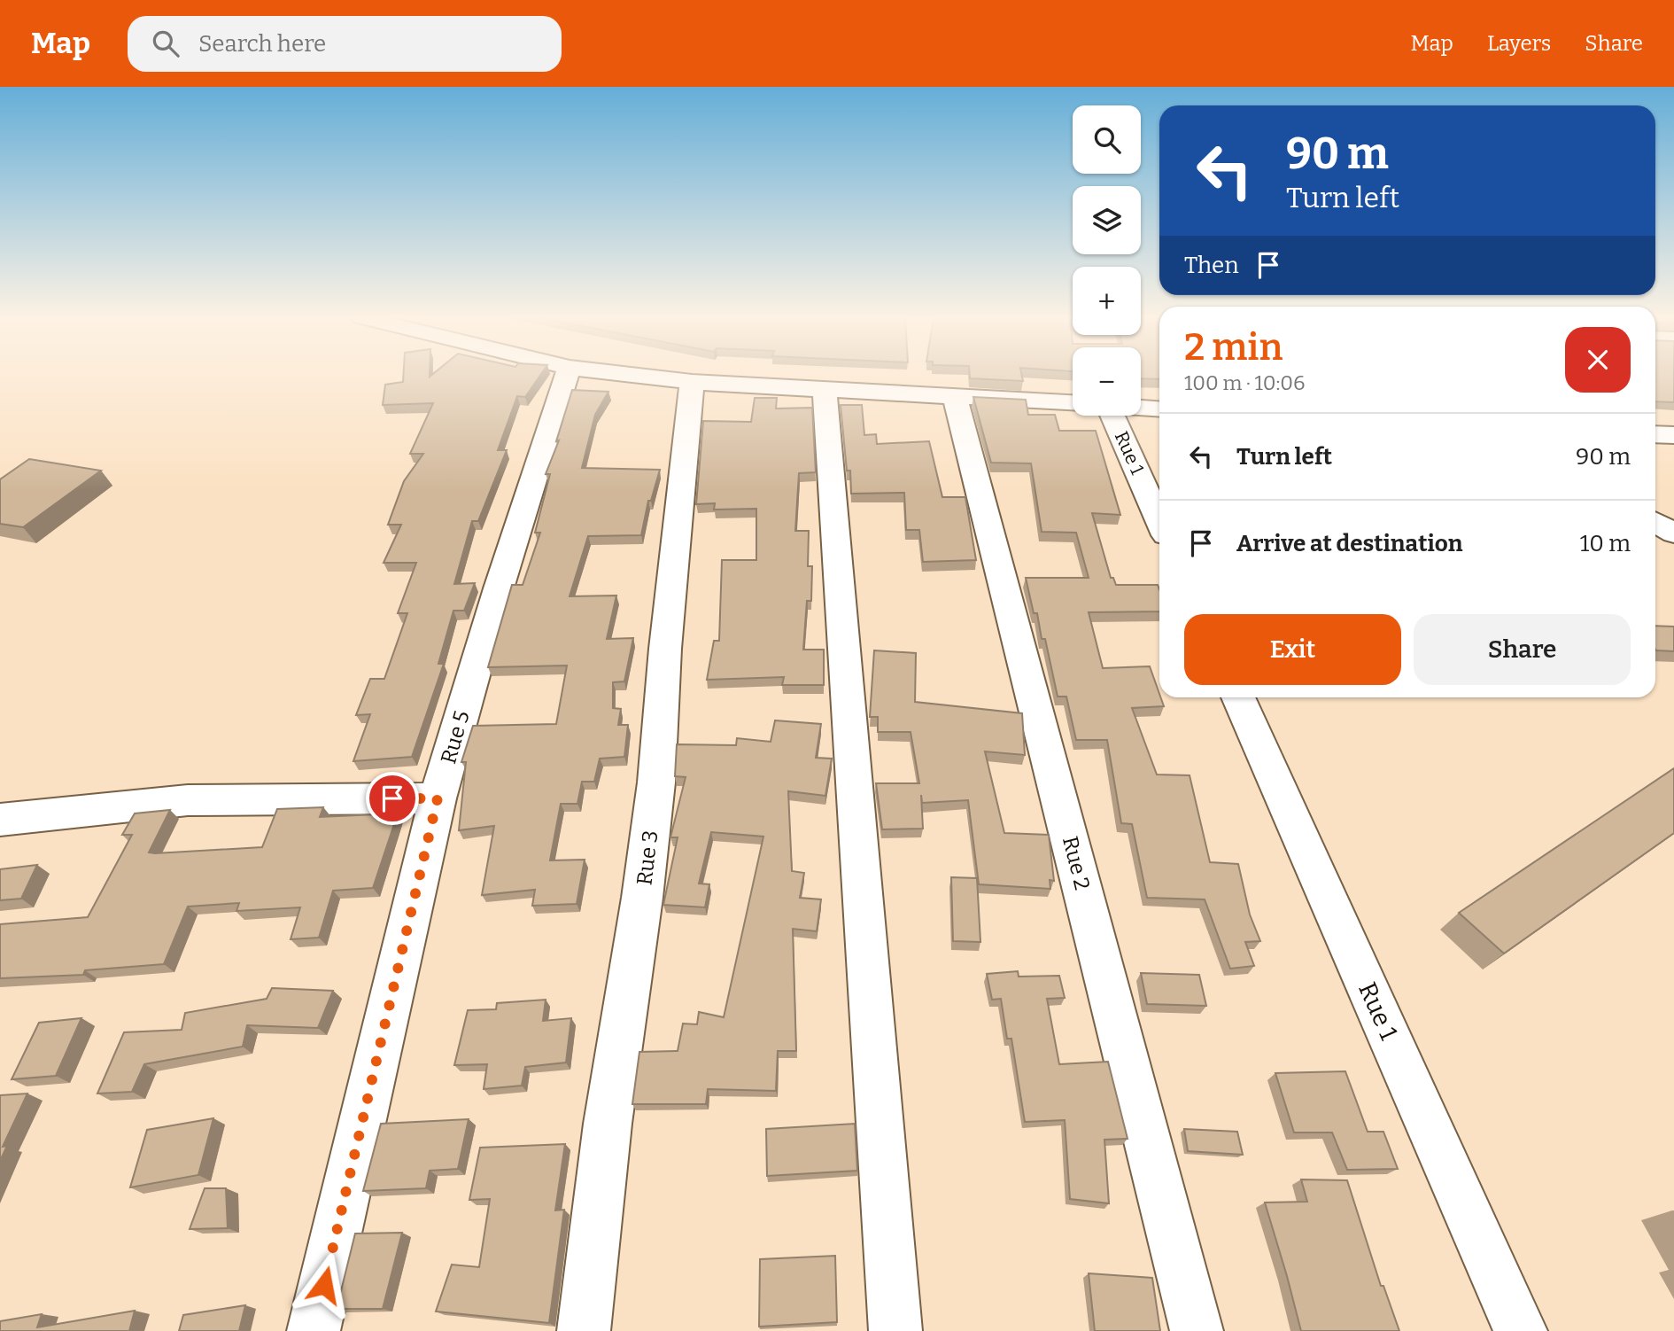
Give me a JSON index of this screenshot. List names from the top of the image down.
{
  "streets": {
    "street": [
      "Rue 1",
      "Rue 5",
      "Rue 3",
      "Rue 2"
    ]
  },
  "page": {
    "header": "Map",
    "search": "Search here",
    "nav": ["Map", "Layers", "Share"],
    "map_buttons": ["+", "−"],
    "turn": ["90 m", "Turn left"],
    "then": "Then",
    "heading": ["2 min", "100 m · 10:06"],
    "list": [
      {
        "name": "Turn left",
        "value": "90 m"
      },
      {
        "name": "Arrive at destination",
        "value": "10 m"
      }
    ],
    "buttons": ["Exit", "Share"]
  }
}
